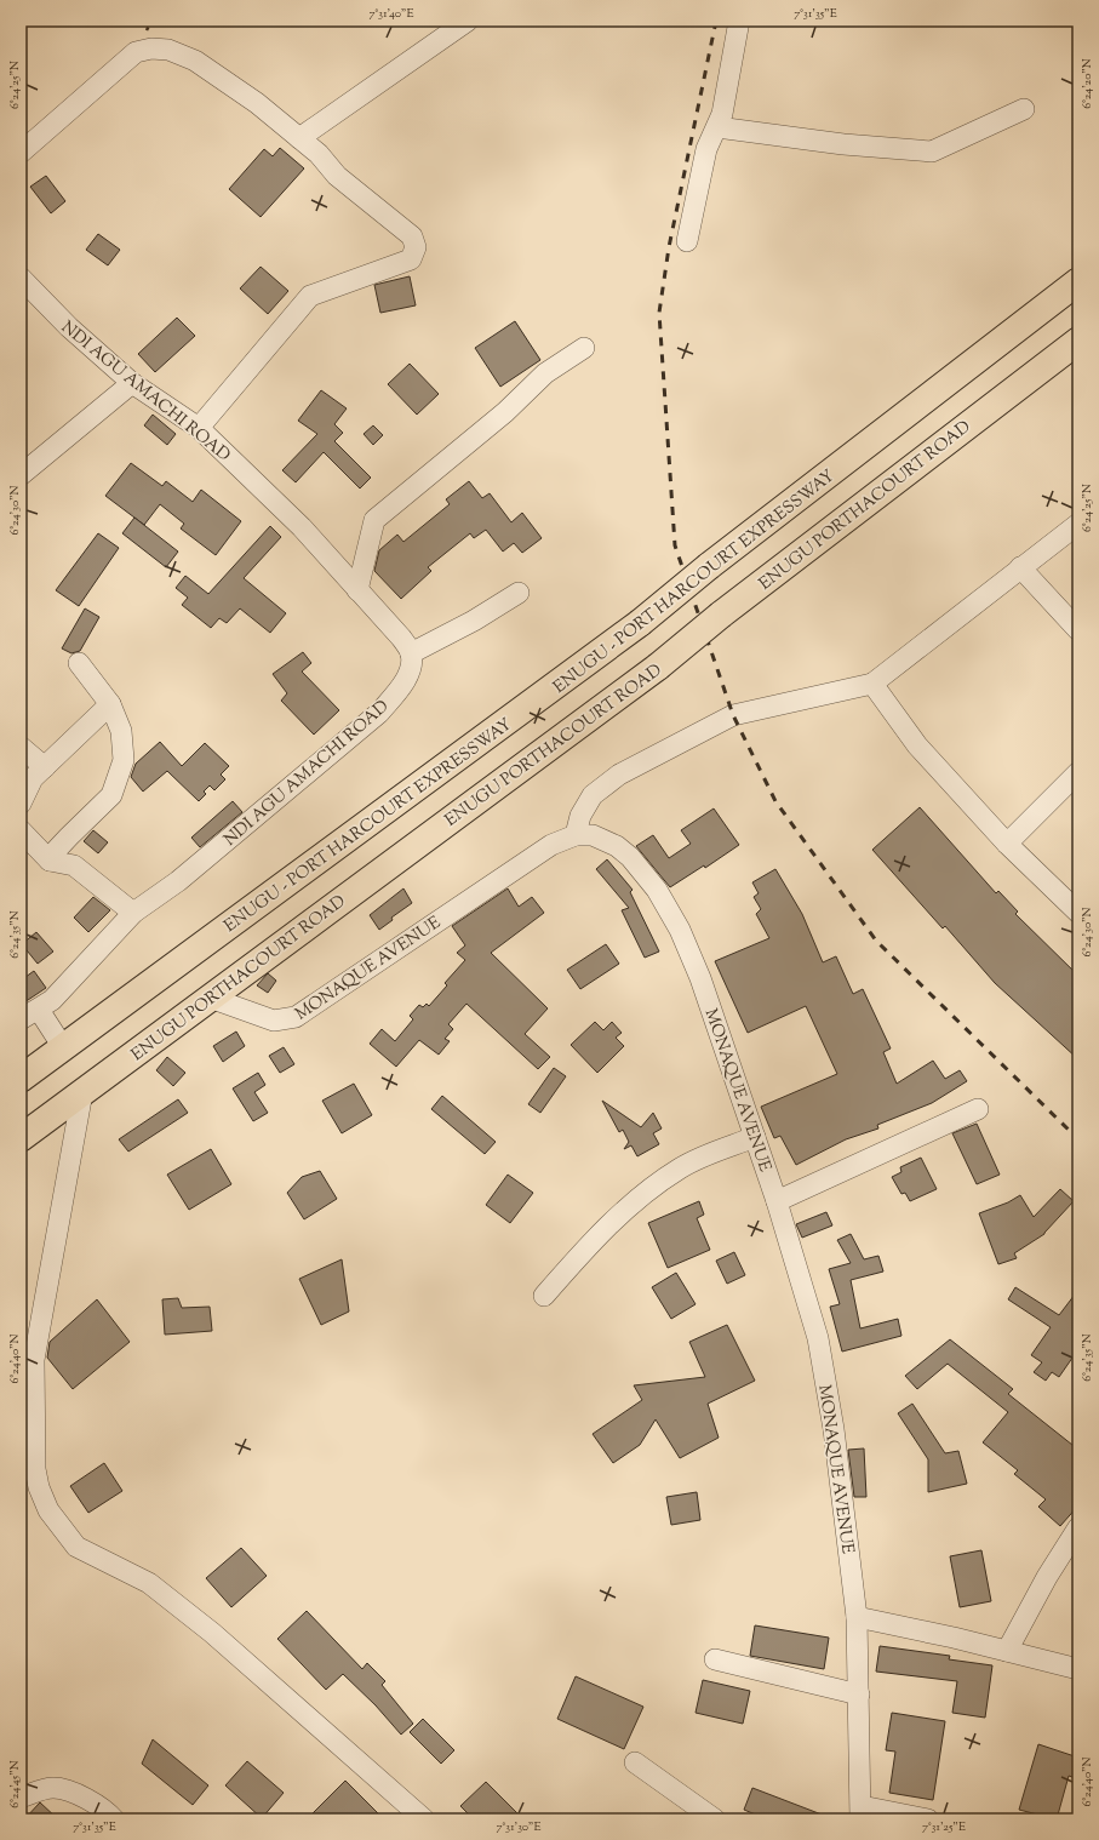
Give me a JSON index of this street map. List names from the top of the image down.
{
  "streets": {
    "highway": ["ENUGU PORTHACOURT ROAD", "ENUGU - PORT HARCOURT EXPRESSWAY"],
    "street": ["NDI AGU AMACHI ROAD", "MONAQUE AVENUE"]
  },
  "crossings": [
    ["ENUGU PORTHACOURT ROAD", "MONAQUE AVENUE"]
  ],
  "coordinates": [
    "7°31'40\"E",
    "7°31'35\"E",
    "6°24'20\"N",
    "6°24'25\"N",
    "6°24'30\"N",
    "6°24'35\"N",
    "6°24'40\"N",
    "6°24'45\"N",
    "7°31'30\"E",
    "7°31'25\"E"
  ]
}
